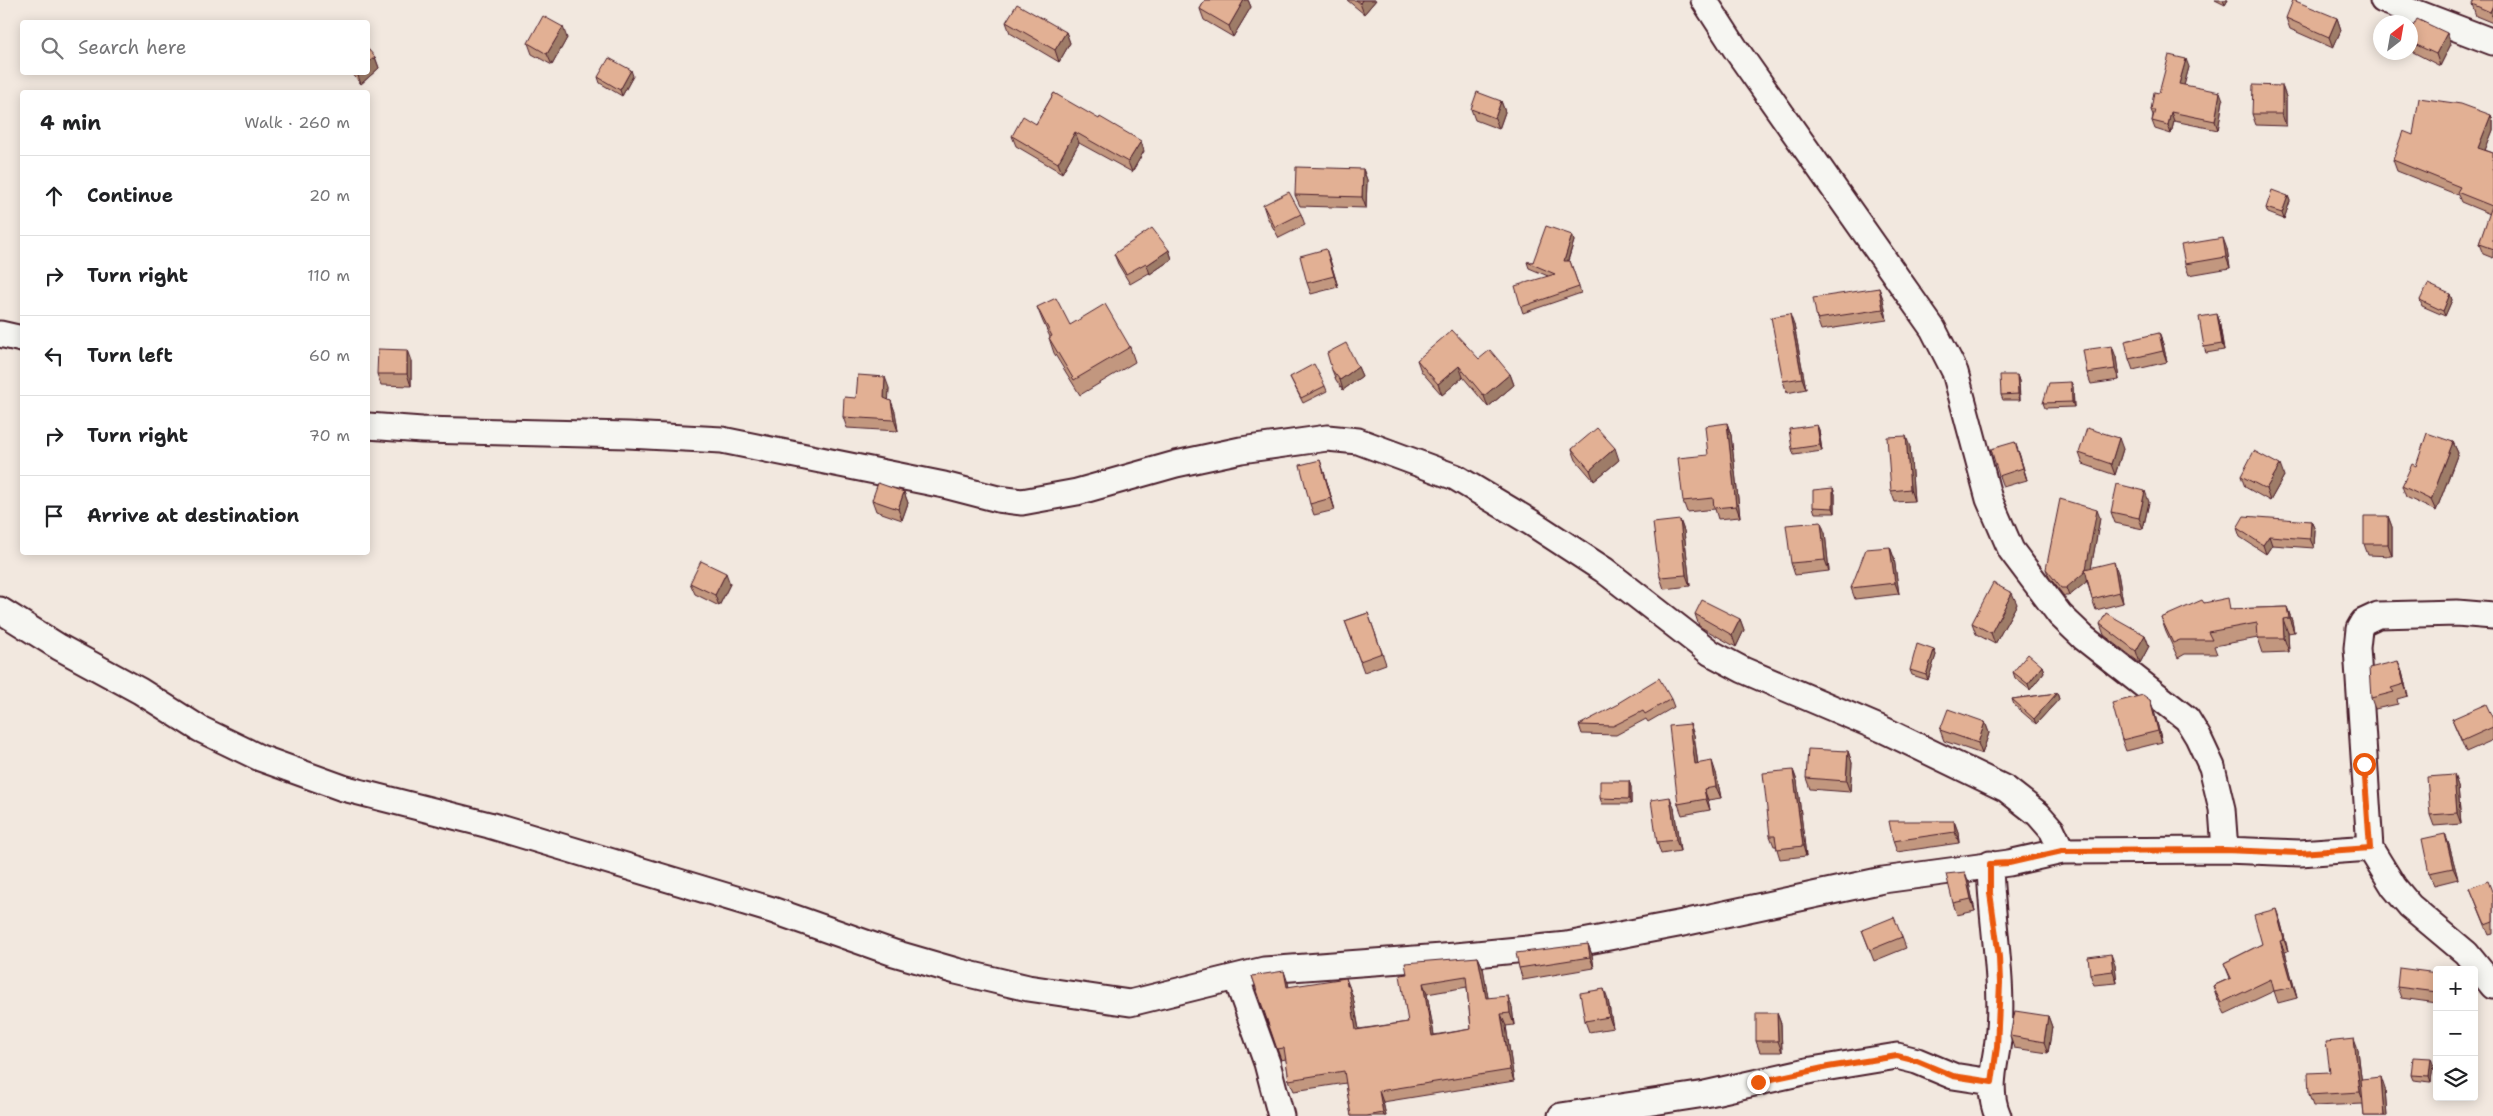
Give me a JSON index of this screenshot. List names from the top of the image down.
{
  "north": "top right",
  "page": {
    "search": "Search here",
    "heading": ["4 min", "Walk · 260 m"],
    "list": [
      ["Continue", "20 m"],
      ["Turn right", "110 m"],
      ["Turn left", "60 m"],
      ["Turn right", "70 m"],
      "Arrive at destination"
    ],
    "map_buttons": ["+", "−"]
  }
}
